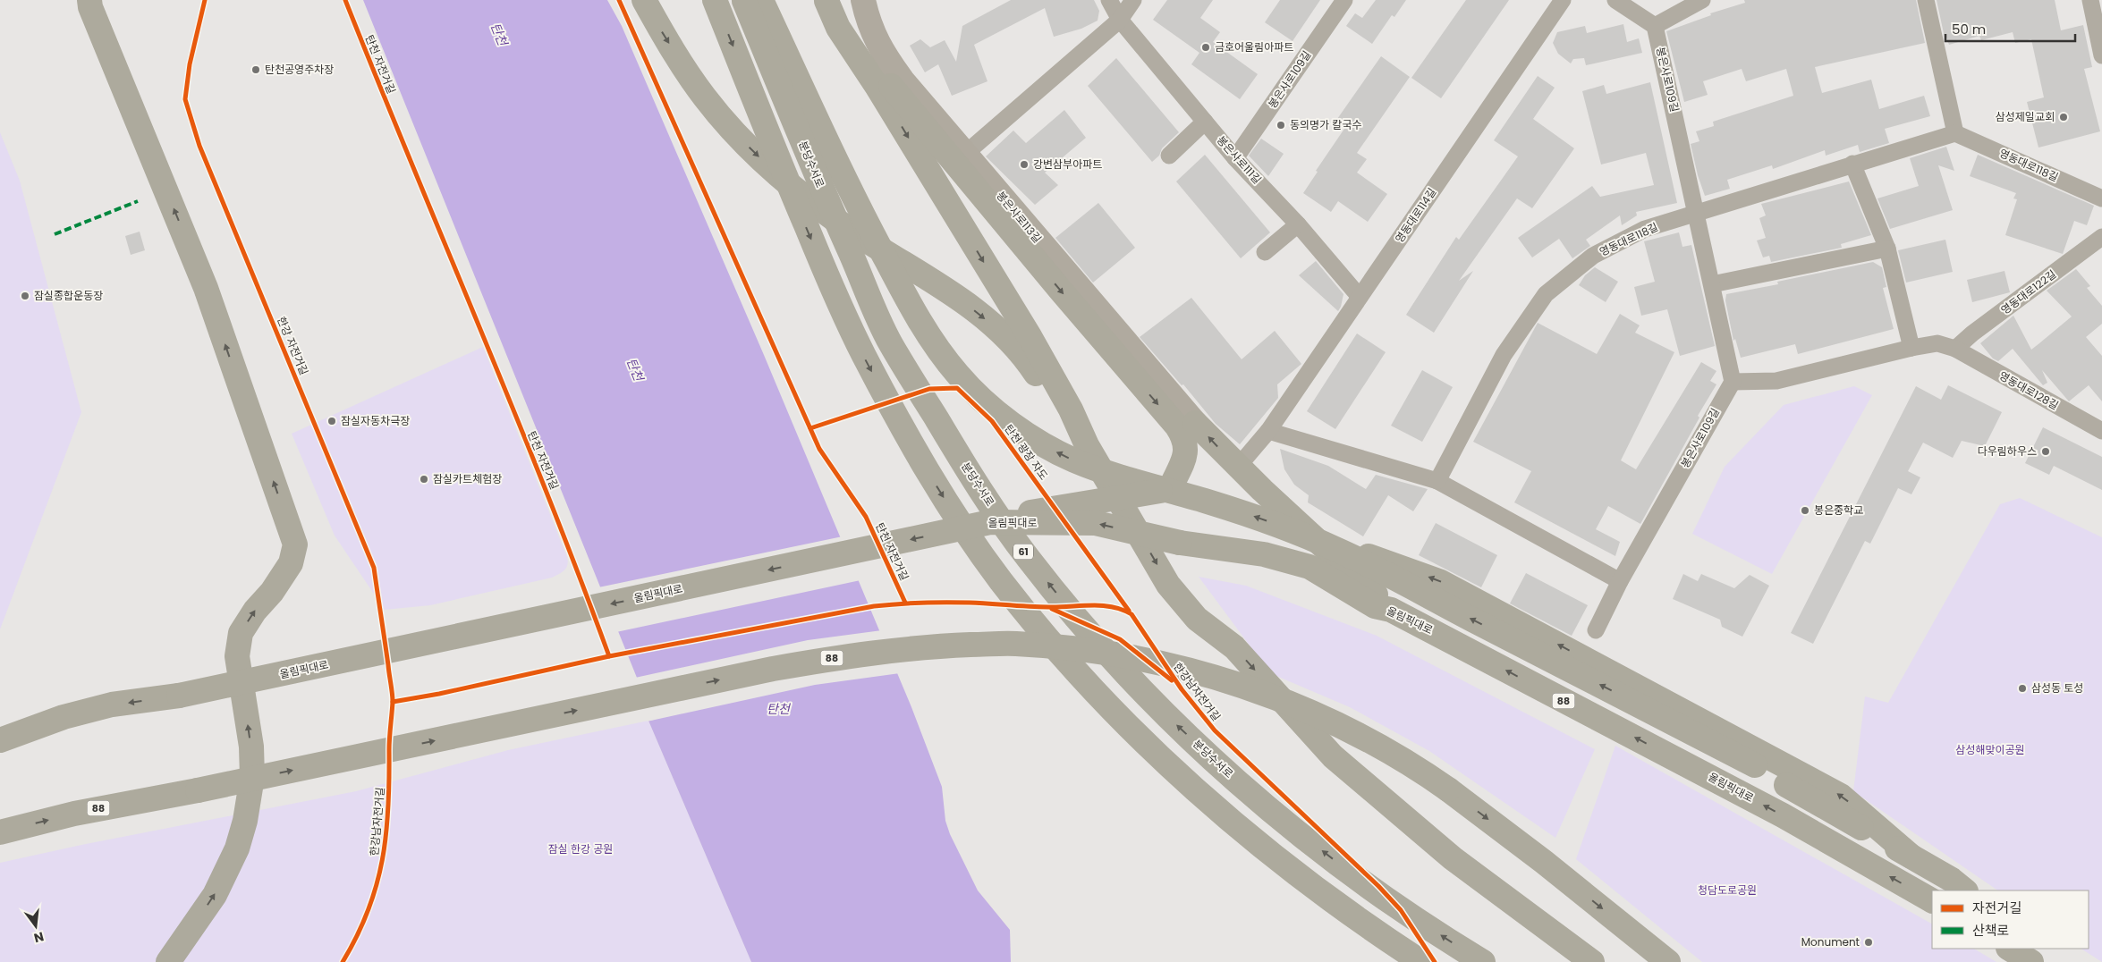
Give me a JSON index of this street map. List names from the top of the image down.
{
  "streets": {
    "highway": [
      "분당수서로",
      "올림픽대로",
      "61",
      "88"
    ],
    "street": [
      "봉은사로109길",
      "봉은사로111길",
      "영동대로118길",
      "영동대로114길",
      "봉은사로113길",
      "영동대로122길",
      "영동대로128길"
    ],
    "cycle path": [
      "탄천 자전거길",
      "한강 자전거길",
      "탄천 광장 자도",
      "한강남자전거길"
    ]
  },
  "crossings": [
    ["봉은사로109길", "봉은사로111길"],
    ["봉은사로109길", "영동대로118길"],
    ["봉은사로109길", "영동대로128길"],
    ["봉은사로111길", "영동대로114길"],
    ["영동대로122길", "영동대로128길"]
  ],
  "water": ["탄천"],
  "parks": ["삼성해맞이공원", "잠실 한강 공원", "청담도로공원"],
  "places": [
    "금호어울림아파트",
    "탄천공영주차장",
    "삼성제일교회",
    "동의명가 칼국수",
    "강변삼부아파트",
    "잠실종합운동장",
    "잠실자동차극장",
    "다우림하우스",
    "잠실카트체험장",
    "봉은중학교",
    "삼성동 토성",
    "Monument"
  ],
  "legend": ["자전거길", "산책로"],
  "scale_bar": "50 m",
  "north": "bottom"
}
